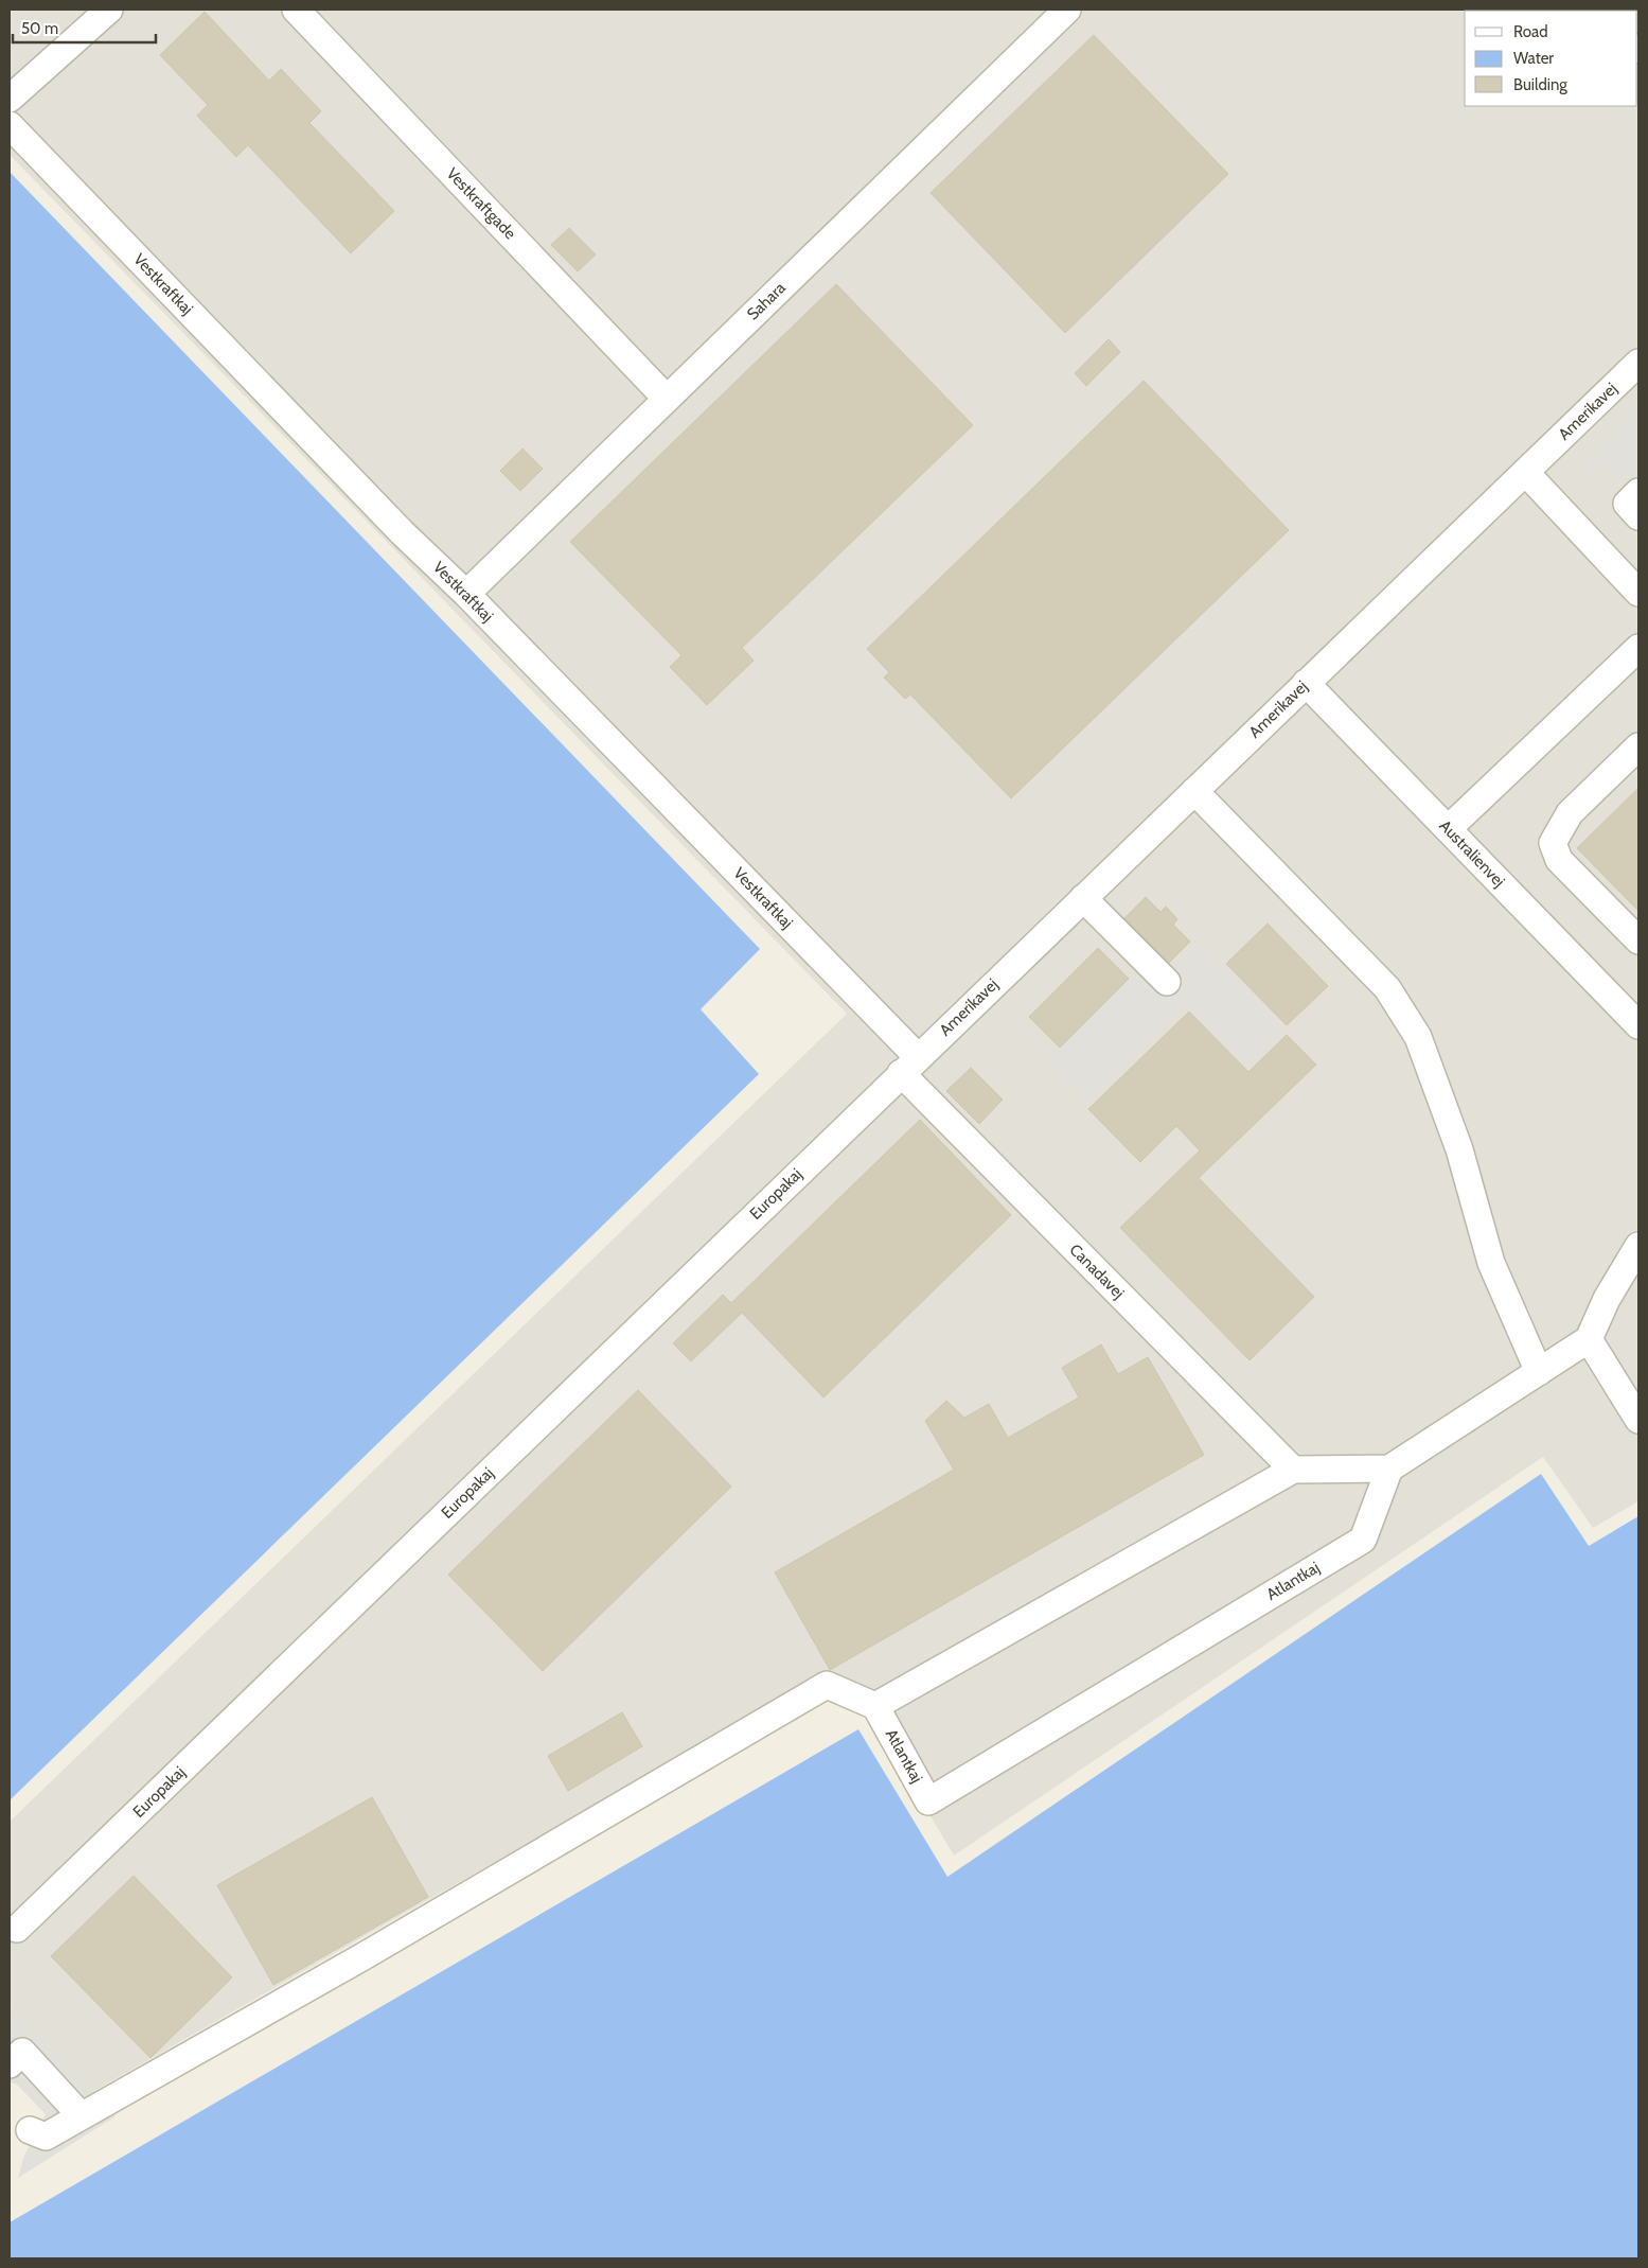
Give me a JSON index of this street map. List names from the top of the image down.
{
  "streets": {
    "street": [
      "Vestkraftgade",
      "Vestkraftkaj",
      "Sahara",
      "Amerikavej",
      "Australienvej",
      "Europakaj",
      "Canadavej",
      "Atlantkaj"
    ]
  },
  "crossings": [
    ["Vestkraftgade", "Sahara"],
    ["Vestkraftkaj", "Sahara"],
    ["Vestkraftkaj", "Amerikavej"],
    ["Vestkraftkaj", "Europakaj"],
    ["Vestkraftkaj", "Canadavej"],
    ["Amerikavej", "Australienvej"],
    ["Amerikavej", "Europakaj"],
    ["Amerikavej", "Canadavej"],
    ["Europakaj", "Canadavej"]
  ],
  "legend": ["Road", "Water", "Building"],
  "scale_bar": "50 m"
}
